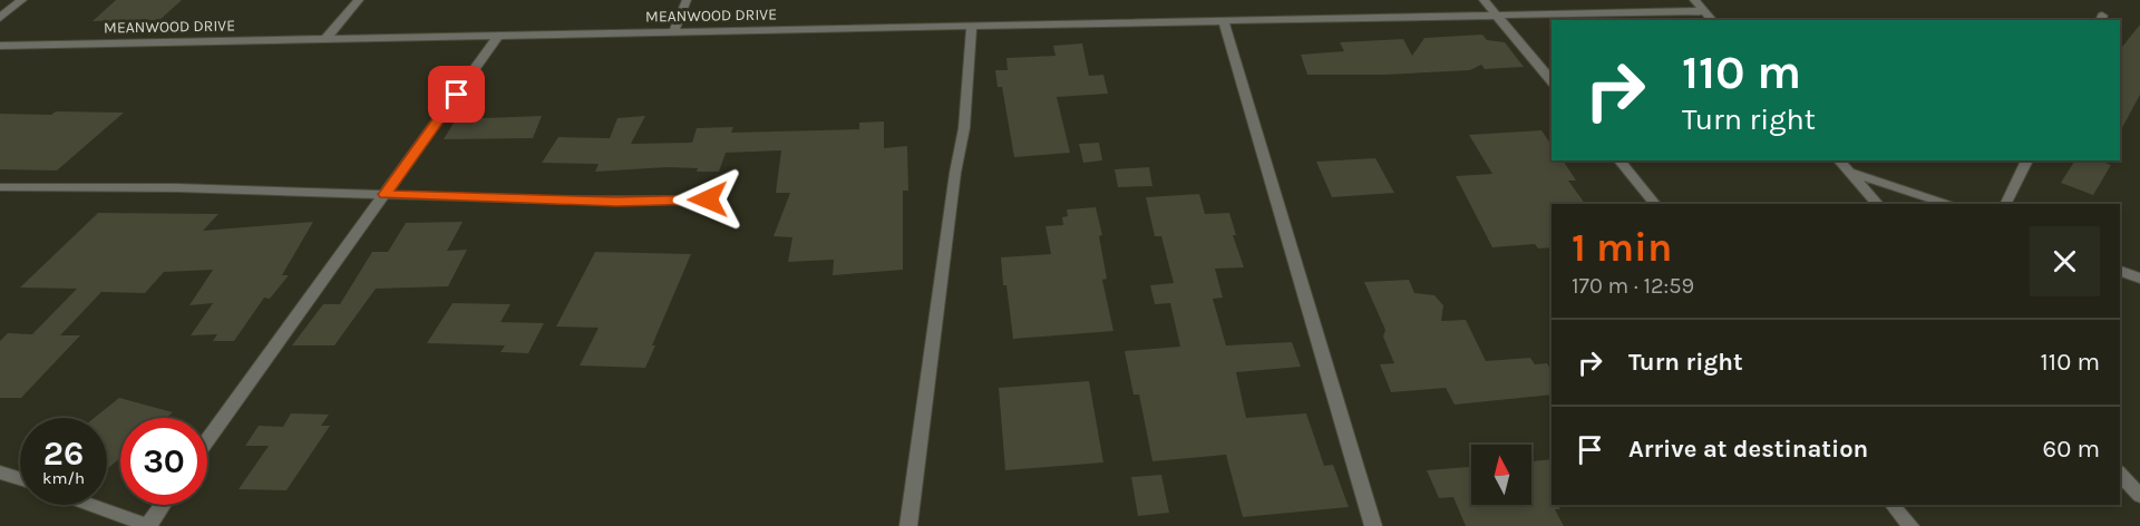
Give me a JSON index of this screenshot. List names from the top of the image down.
{
  "streets": {
    "street": ["MEANWOOD DRIVE"]
  },
  "north": "top",
  "page": {
    "turn": ["110 m", "Turn right"],
    "heading": ["1 min", "170 m · 12:59"],
    "list": [
      {
        "name": "Turn right",
        "value": "110 m"
      },
      {
        "name": "Arrive at destination",
        "value": "60 m"
      }
    ],
    "speed": "26 km/h",
    "limit": "30"
  }
}
